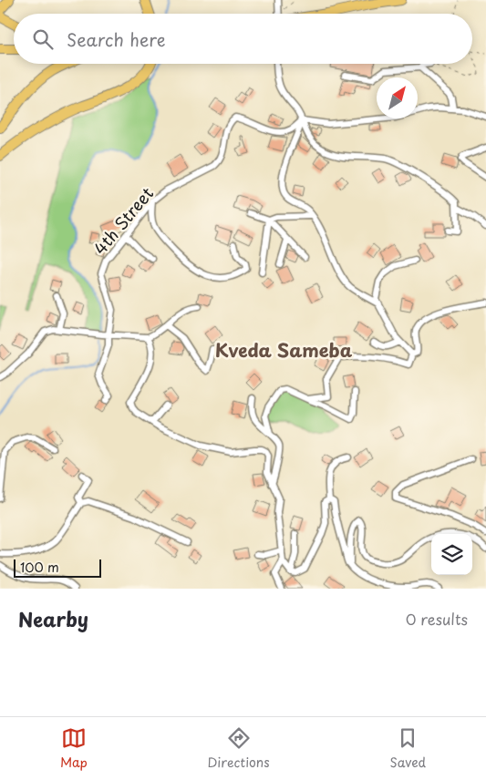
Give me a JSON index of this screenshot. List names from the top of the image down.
{
  "streets": {
    "street": ["4th Street"]
  },
  "districts": ["Kveda Sameba"],
  "scale_bar": "100 m",
  "north": "top right",
  "page": {
    "search": "Search here",
    "scale": "100 m",
    "heading": ["Nearby", "0 results"],
    "nav": ["Map", "Directions", "Saved"]
  }
}
